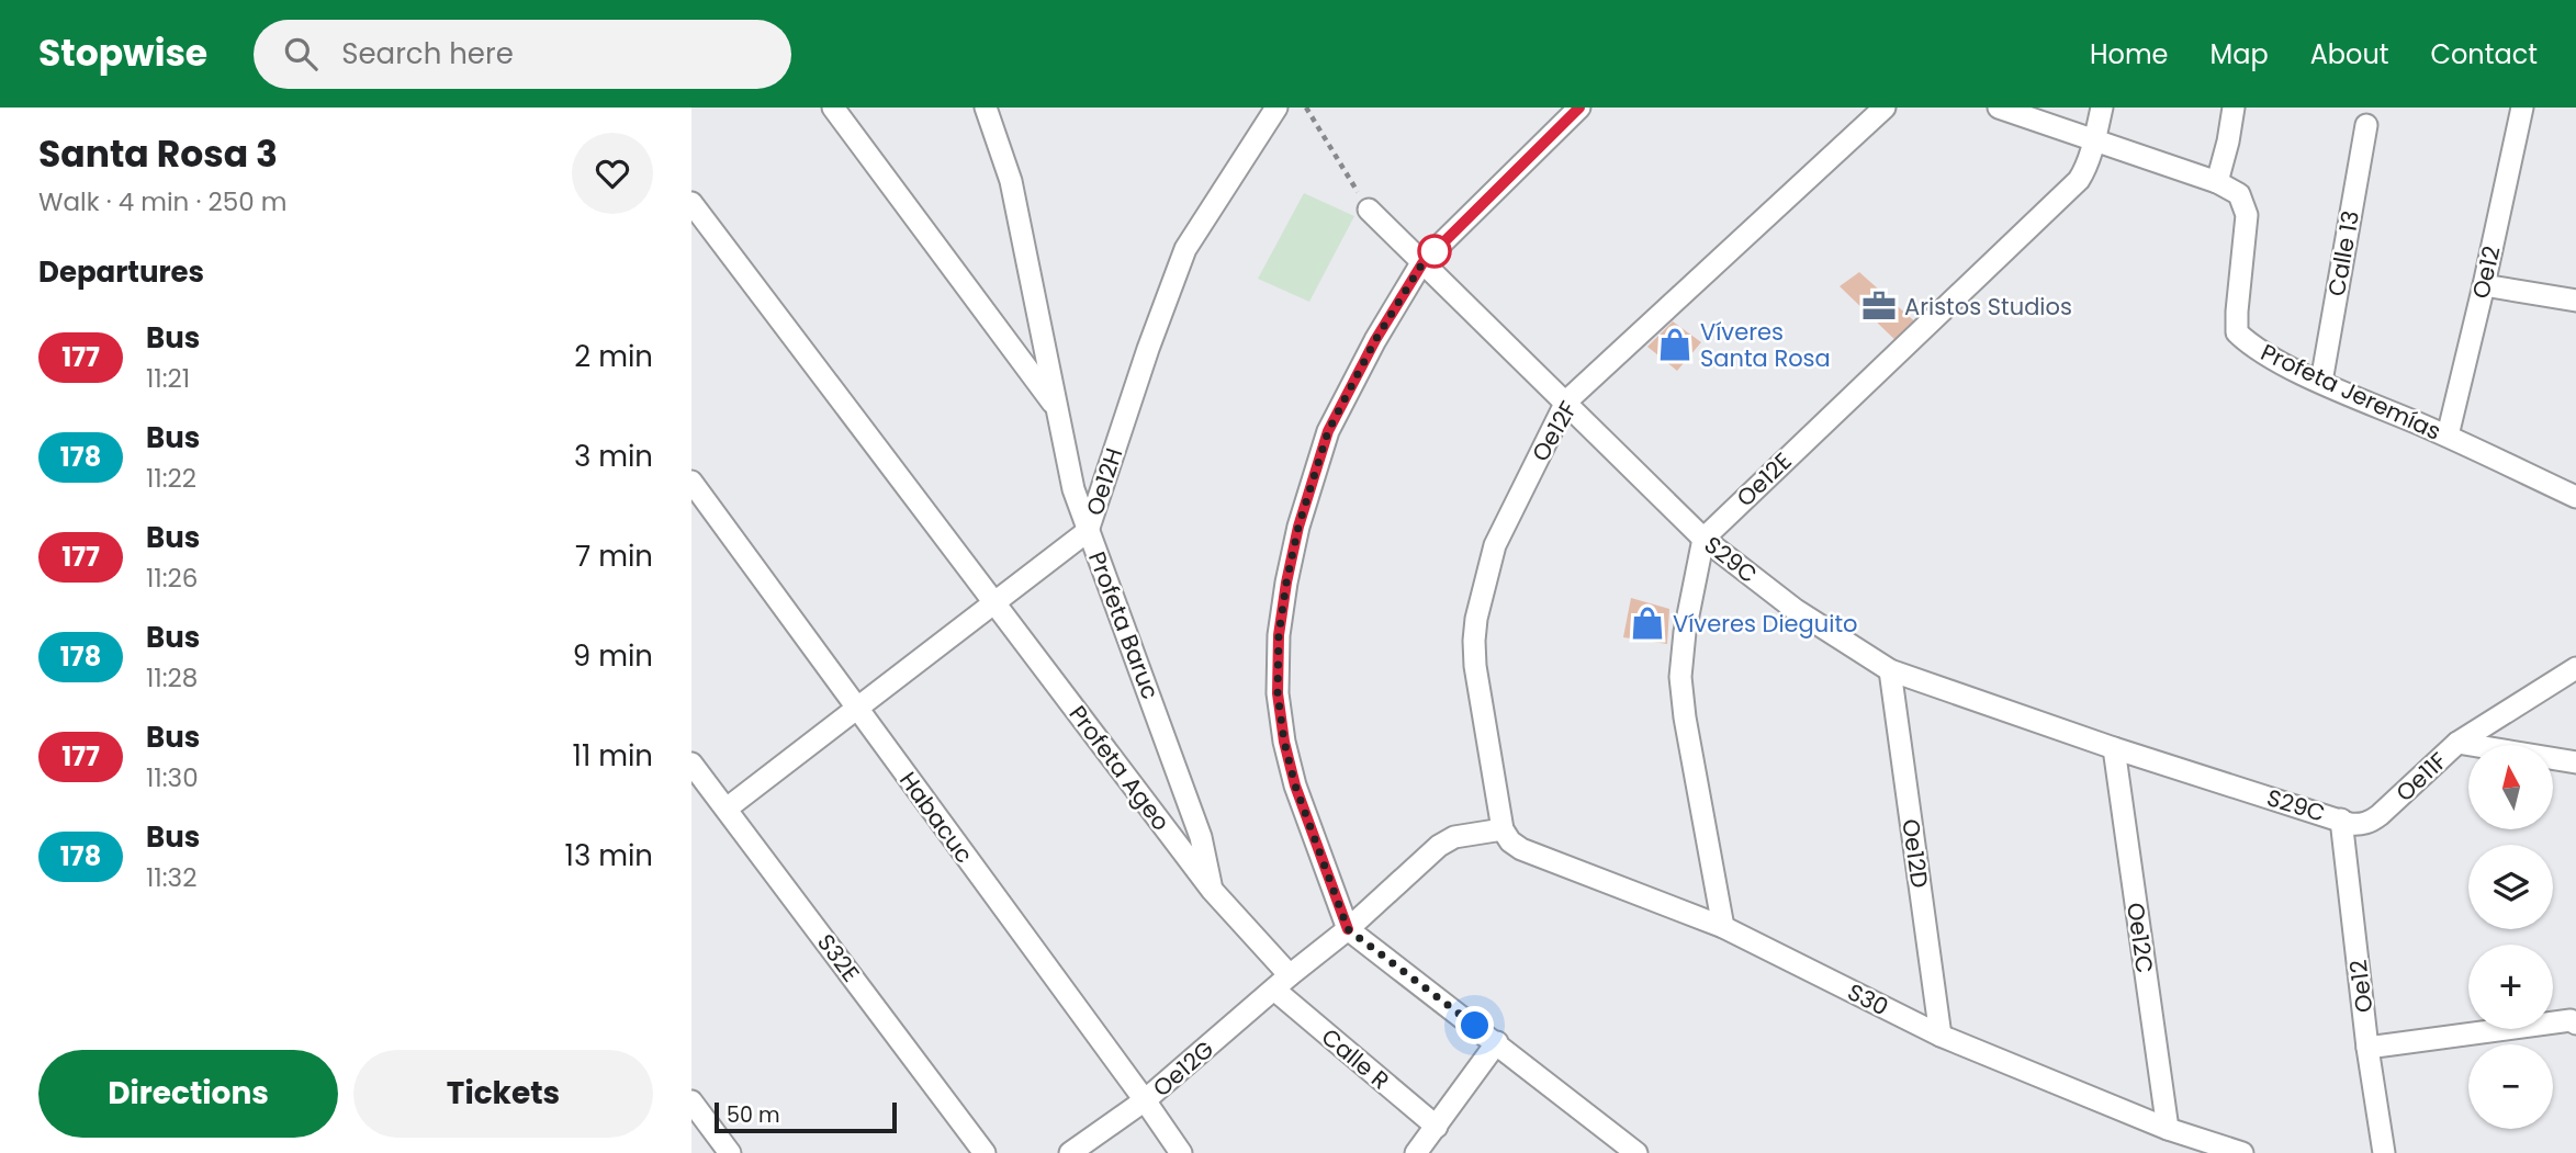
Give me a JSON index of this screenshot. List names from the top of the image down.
{
  "streets": {
    "street": [
      "Calle 13",
      "Oe12",
      "Profeta Jeremías",
      "Oe12F",
      "Oe12E",
      "Oe12H",
      "S29C",
      "Profeta Baruc",
      "Profeta Ageo",
      "Oe11F",
      "Habacuc",
      "Oe12D",
      "Oe12C",
      "S32E",
      "S30",
      "Calle R",
      "Oe12G"
    ]
  },
  "crossings": [
    ["Calle 13", "Profeta Jeremías"],
    ["Oe12", "Profeta Jeremías"],
    ["Oe12", "S29C"],
    ["Oe12", "Oe11F"],
    ["Profeta Jeremías", "Oe12E"],
    ["Oe12F", "S29C"],
    ["Oe12F", "S30"],
    ["Oe12E", "S29C"],
    ["Oe12H", "Profeta Baruc"],
    ["Oe12H", "Profeta Ageo"],
    ["Oe12H", "Habacuc"],
    ["Oe12H", "S32E"],
    ["S29C", "Oe11F"],
    ["S29C", "Oe12D"],
    ["S29C", "Oe12C"],
    ["Profeta Baruc", "Profeta Ageo"],
    ["Profeta Ageo", "Calle R"],
    ["Profeta Ageo", "Oe12G"],
    ["Habacuc", "Oe12G"],
    ["Oe12D", "S30"],
    ["Oe12C", "S30"],
    ["Calle R", "Oe12G"]
  ],
  "places": {
    "office": ["Aristos Studios"],
    "shop": ["Víveres Santa Rosa", "Víveres Dieguito"]
  },
  "lines": ["bus line 177"],
  "scale_bar": "50 m",
  "north": "top",
  "page": {
    "header": "Stopwise",
    "search": "Search here",
    "nav": [
      "Home",
      "Map",
      "About",
      "Contact"
    ],
    "heading": [
      ["Santa Rosa 3", "Walk · 4 min · 250 m"],
      "Departures"
    ],
    "list": [
      {
        "mark": "177",
        "name": "Bus",
        "note": "11:21",
        "value": "2 min"
      },
      {
        "mark": "178",
        "name": "Bus",
        "note": "11:22",
        "value": "3 min"
      },
      {
        "mark": "177",
        "name": "Bus",
        "note": "11:26",
        "value": "7 min"
      },
      {
        "mark": "178",
        "name": "Bus",
        "note": "11:28",
        "value": "9 min"
      },
      {
        "mark": "177",
        "name": "Bus",
        "note": "11:30",
        "value": "11 min"
      },
      {
        "mark": "178",
        "name": "Bus",
        "note": "11:32",
        "value": "13 min"
      }
    ],
    "map_buttons": ["+", "−"],
    "buttons": ["Directions", "Tickets"],
    "scale": "50 m"
  }
}
